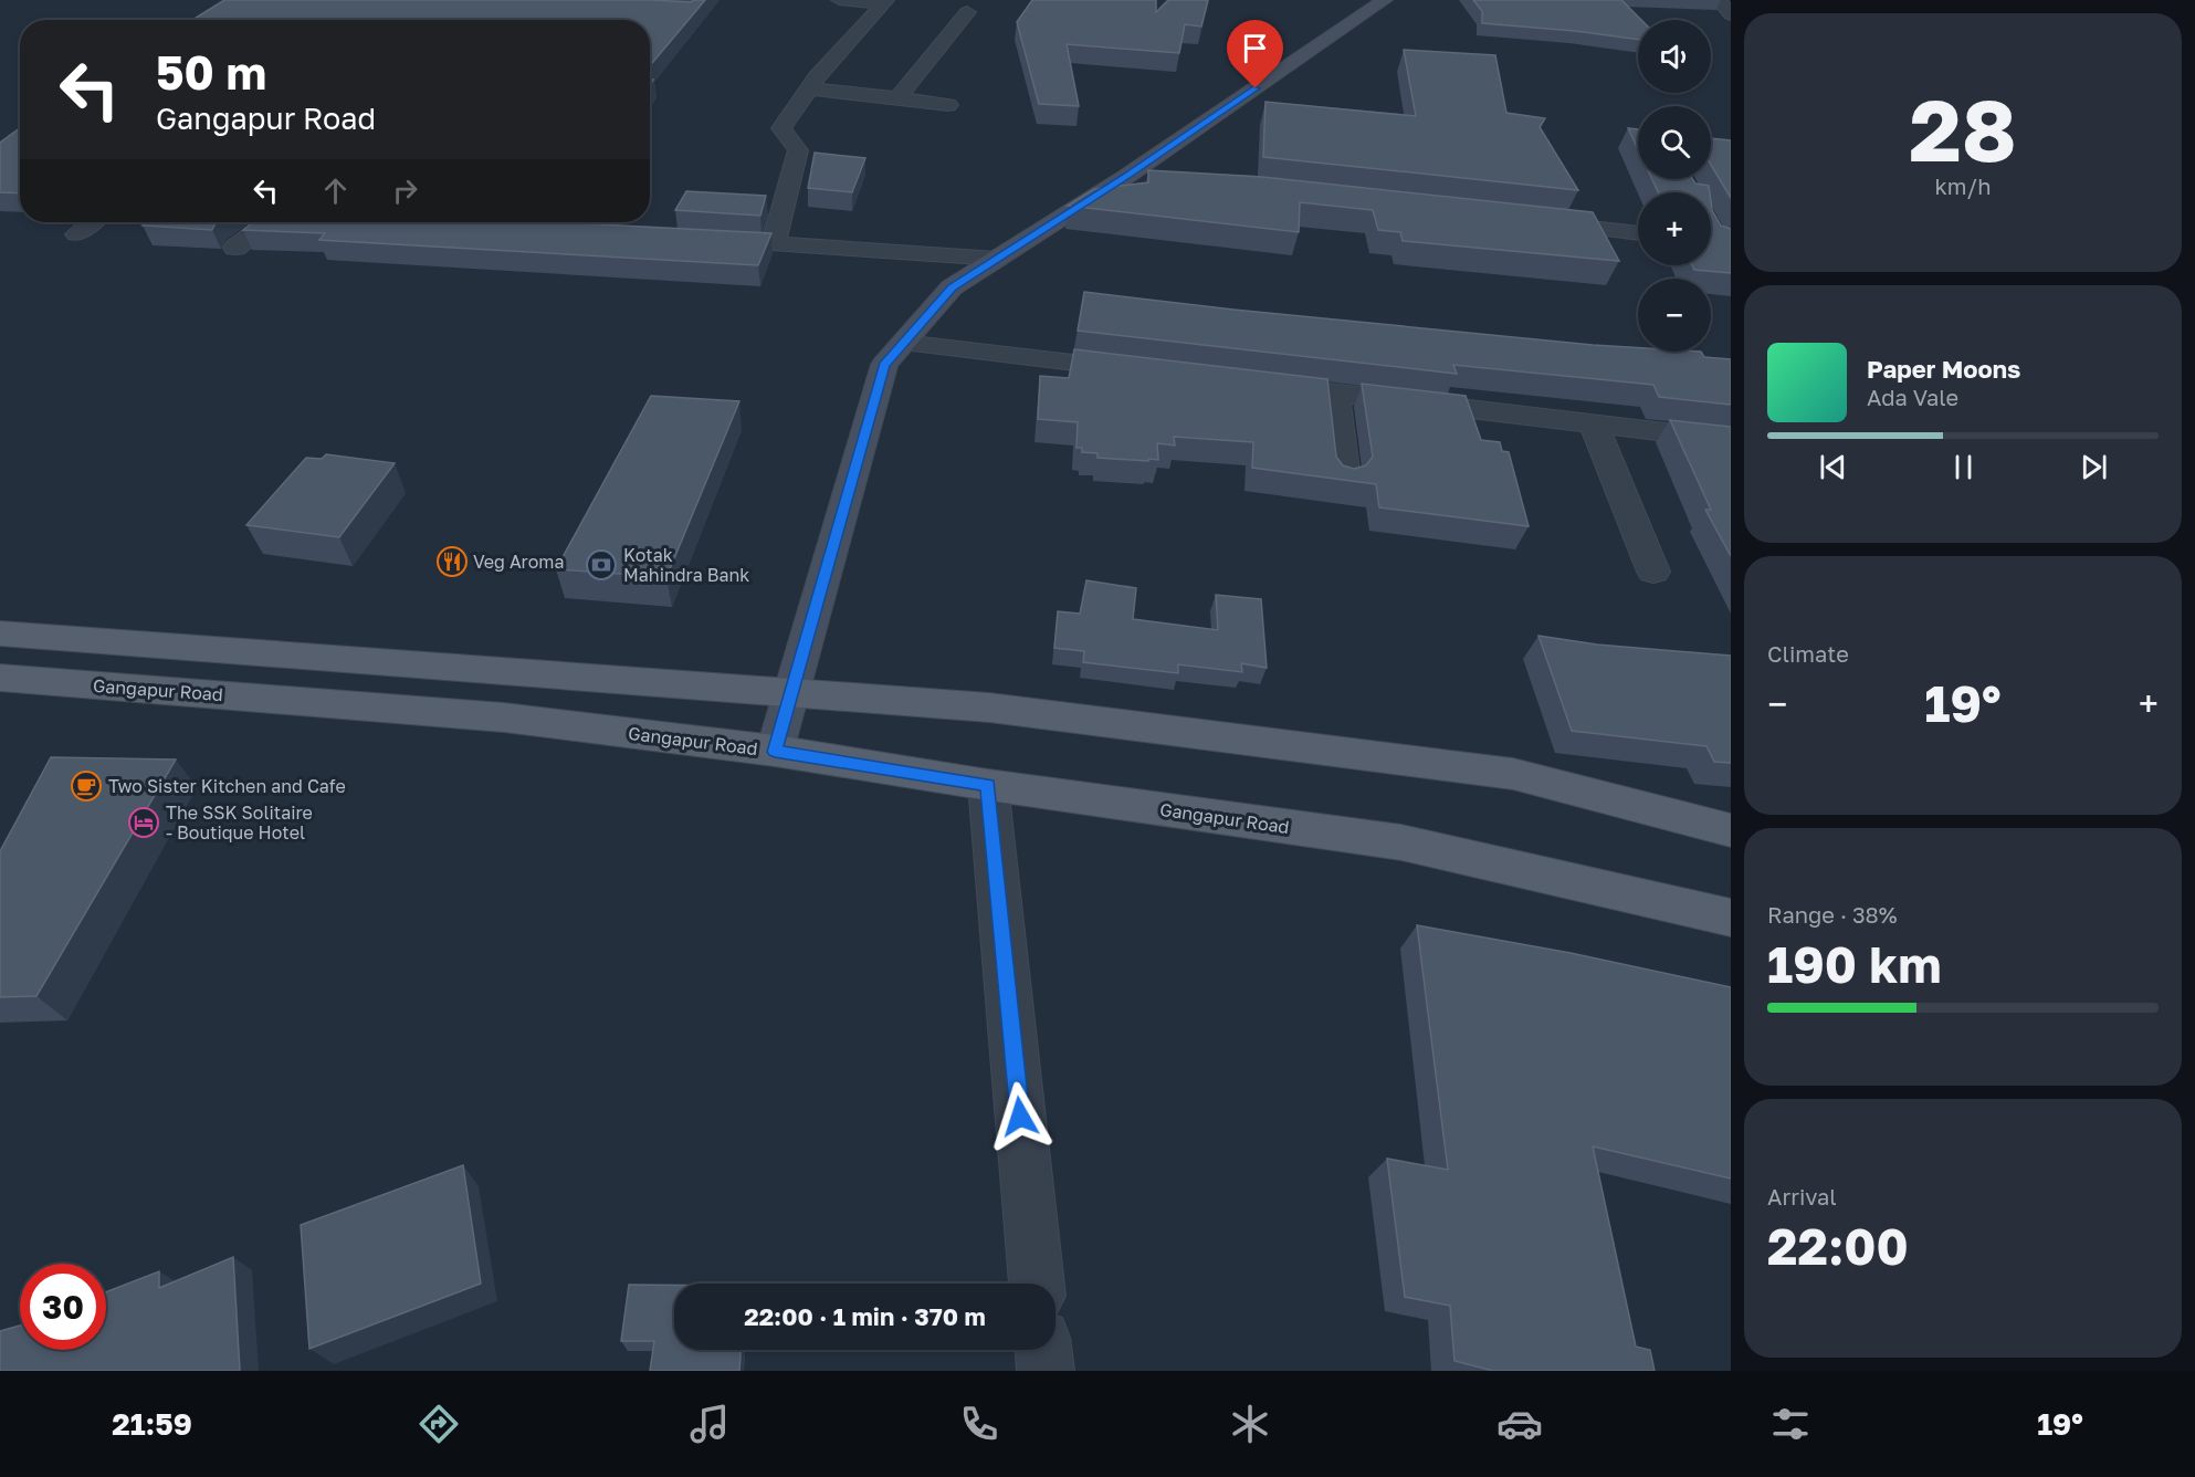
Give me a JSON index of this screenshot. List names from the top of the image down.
{
  "streets": {
    "main road": ["Gangapur Road"]
  },
  "places": {
    "restaurant": ["Veg Aroma"],
    "bank": ["Kotak Mahindra Bank"],
    "cafe": ["Two Sister Kitchen and Cafe"],
    "hotel": ["The SSK Solitaire - Boutique Hotel"]
  },
  "page": {
    "tile": [
      ["28", "km/h"],
      "Climate",
      ["Range · 38%", "190 km"],
      ["Arrival", "22:00"]
    ],
    "map_buttons": ["+", "−"],
    "turn": ["50 m", "Gangapur Road"],
    "song": ["Paper Moons", "Ada Vale"],
    "heat": ["−", "19°", "+"],
    "limit": "30",
    "trip": "22:00 · 1 min · 370 m",
    "tabs": ["21:59", "19°"]
  }
}
